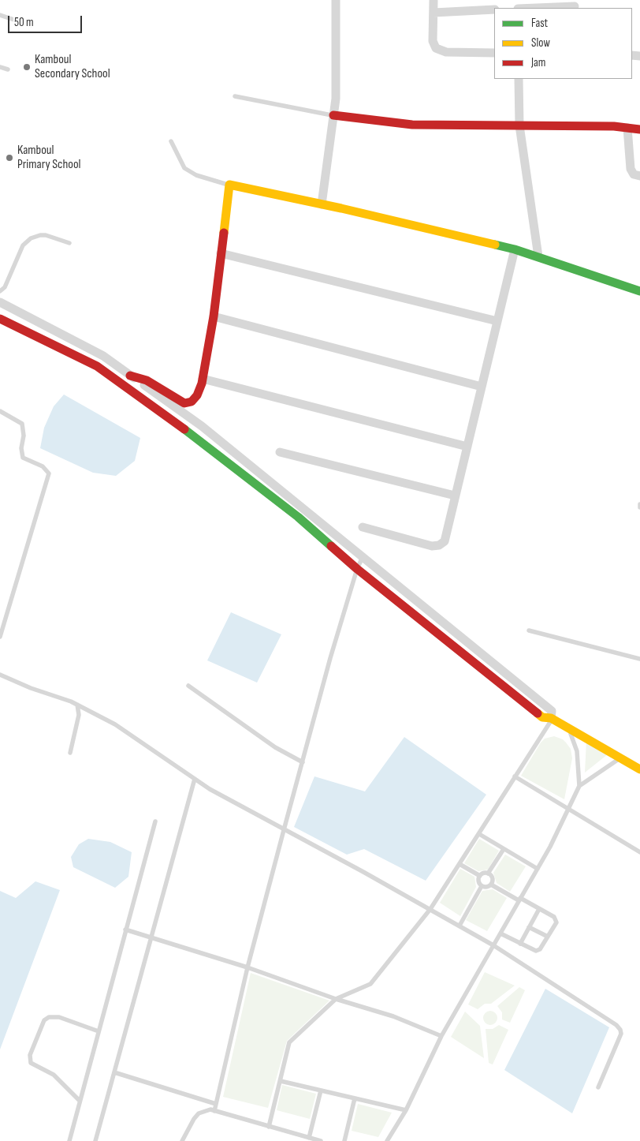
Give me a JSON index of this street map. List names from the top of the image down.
{
  "places": ["Kamboul Secondary School", "Kamboul Primary School"],
  "legend": ["Fast", "Slow", "Jam"],
  "scale_bar": "50 m"
}
